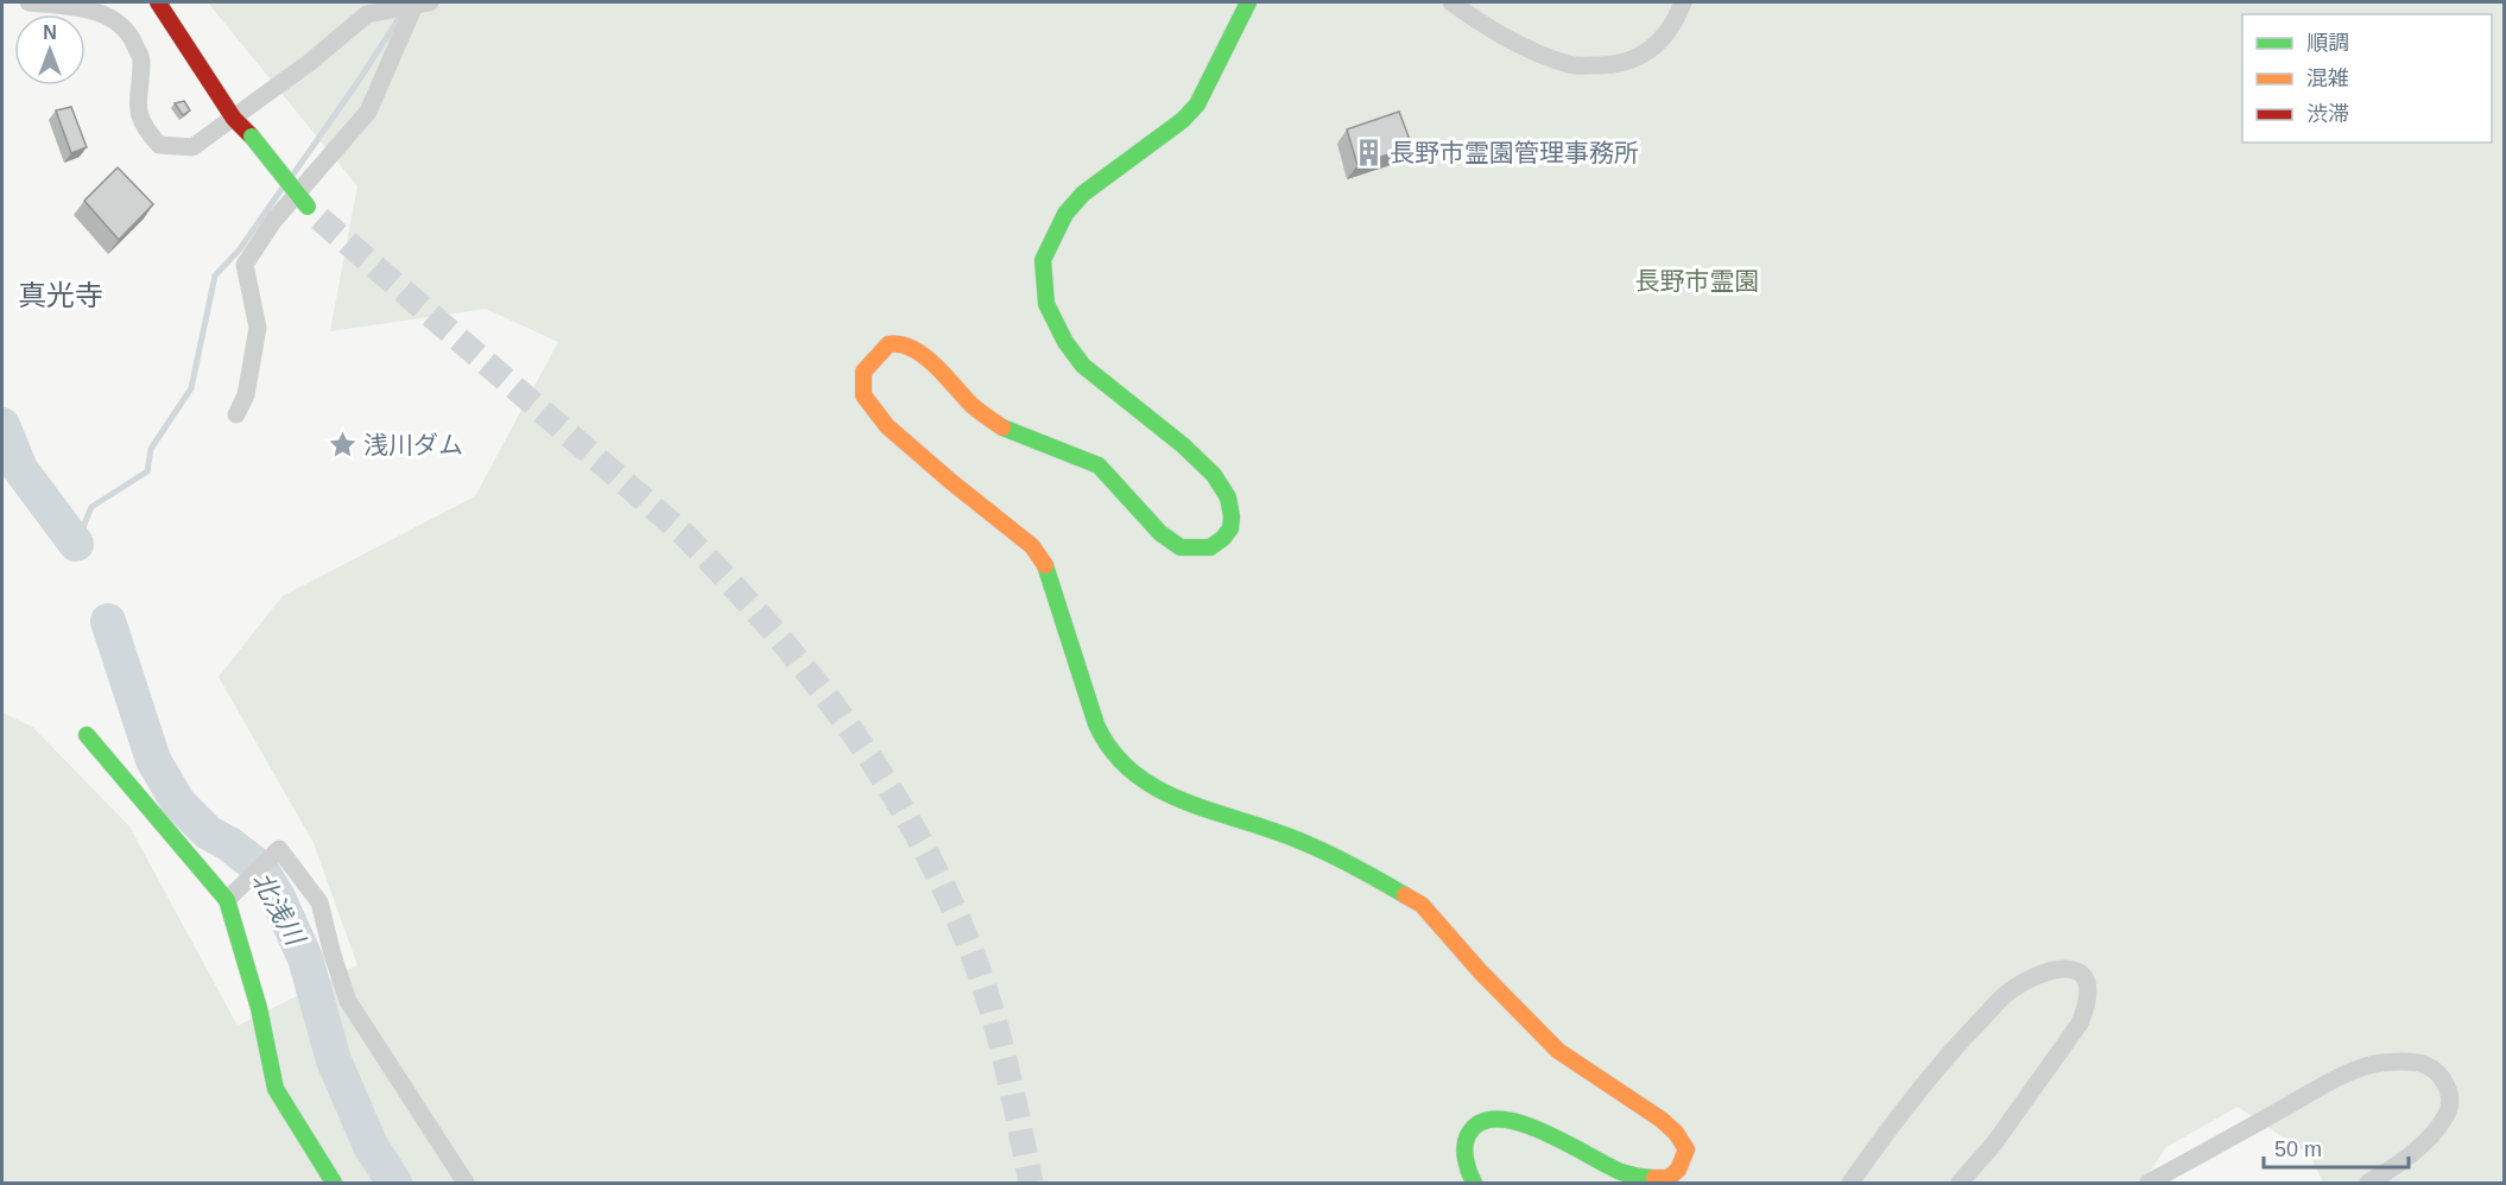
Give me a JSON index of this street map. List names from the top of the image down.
{
  "districts": ["真光寺"],
  "water": ["北浅川"],
  "parks": ["長野市霊園"],
  "places": {
    "building": ["長野市霊園管理事務所"],
    "place": ["浅川ダム"]
  },
  "legend": ["順調", "混雑", "渋滞"],
  "scale_bar": "50 m",
  "north": "top"
}
